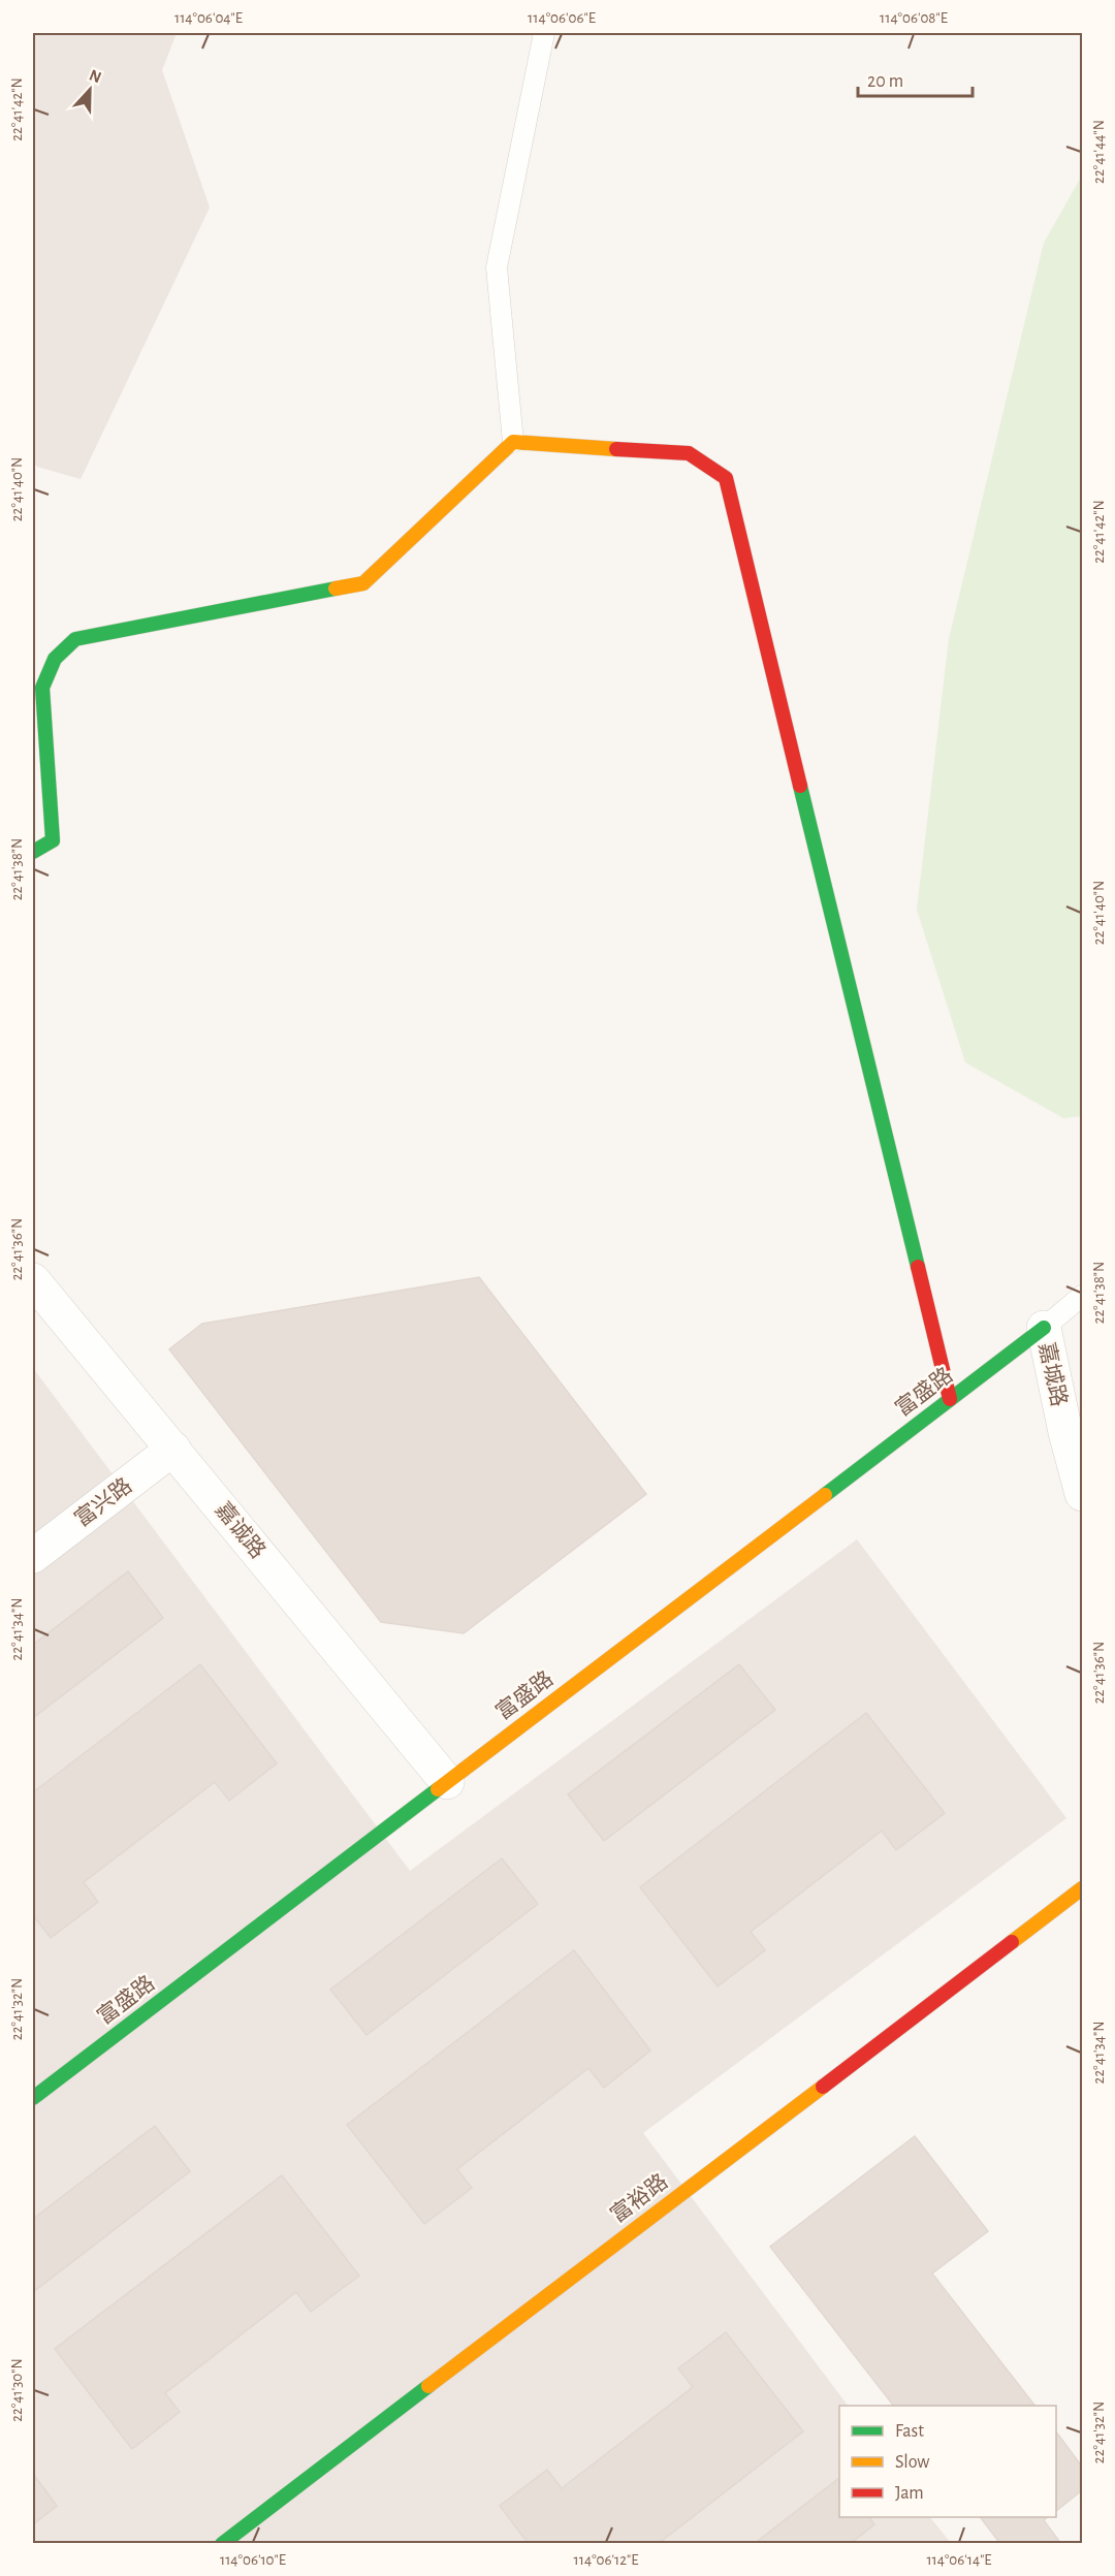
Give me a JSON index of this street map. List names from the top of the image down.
{
  "streets": {
    "street": [
      "嘉城路",
      "富盛路",
      "富兴路",
      "嘉诚路",
      "富裕路"
    ]
  },
  "crossings": [
    ["嘉城路", "富盛路"],
    ["富盛路", "嘉诚路"],
    ["富兴路", "嘉诚路"]
  ],
  "legend": ["Fast", "Slow", "Jam"],
  "scale_bar": "20 m",
  "north": "top",
  "coordinates": [
    "114°06'04\"E",
    "114°06'06\"E",
    "114°06'08\"E",
    "22°41'42\"N",
    "22°41'44\"N",
    "22°41'40\"N",
    "22°41'38\"N",
    "22°41'36\"N",
    "22°41'34\"N",
    "22°41'32\"N",
    "22°41'30\"N",
    "114°06'10\"E",
    "114°06'12\"E",
    "114°06'14\"E"
  ]
}
